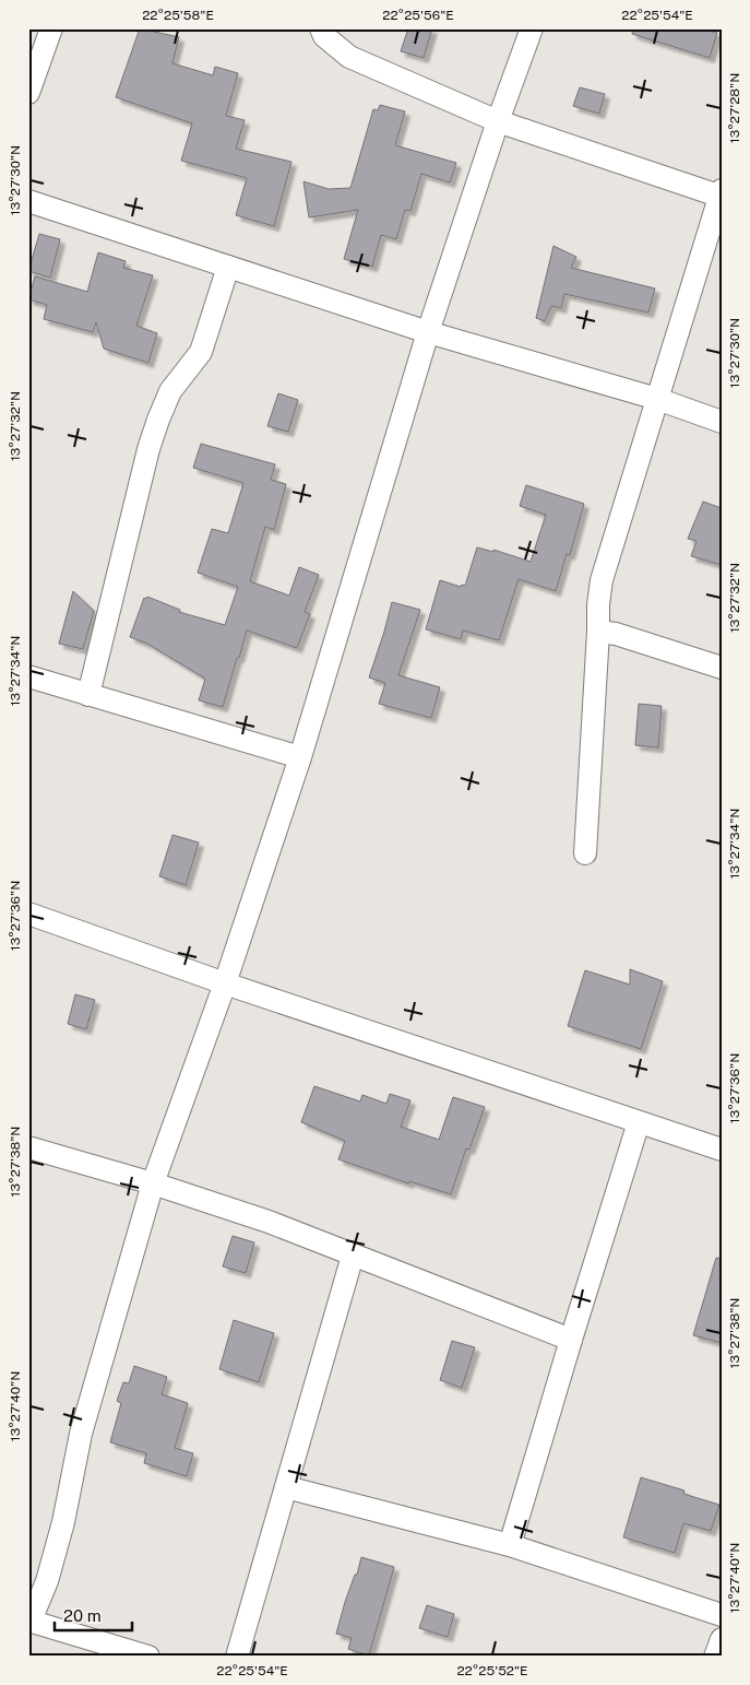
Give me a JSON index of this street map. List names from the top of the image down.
{
  "scale_bar": "20 m",
  "coordinates": [
    "22°25'58\"E",
    "22°25'56\"E",
    "22°25'54\"E",
    "13°27'28\"N",
    "13°27'30\"N",
    "13°27'32\"N",
    "13°27'34\"N",
    "13°27'36\"N",
    "13°27'38\"N",
    "13°27'40\"N",
    "22°25'52\"E"
  ]
}
